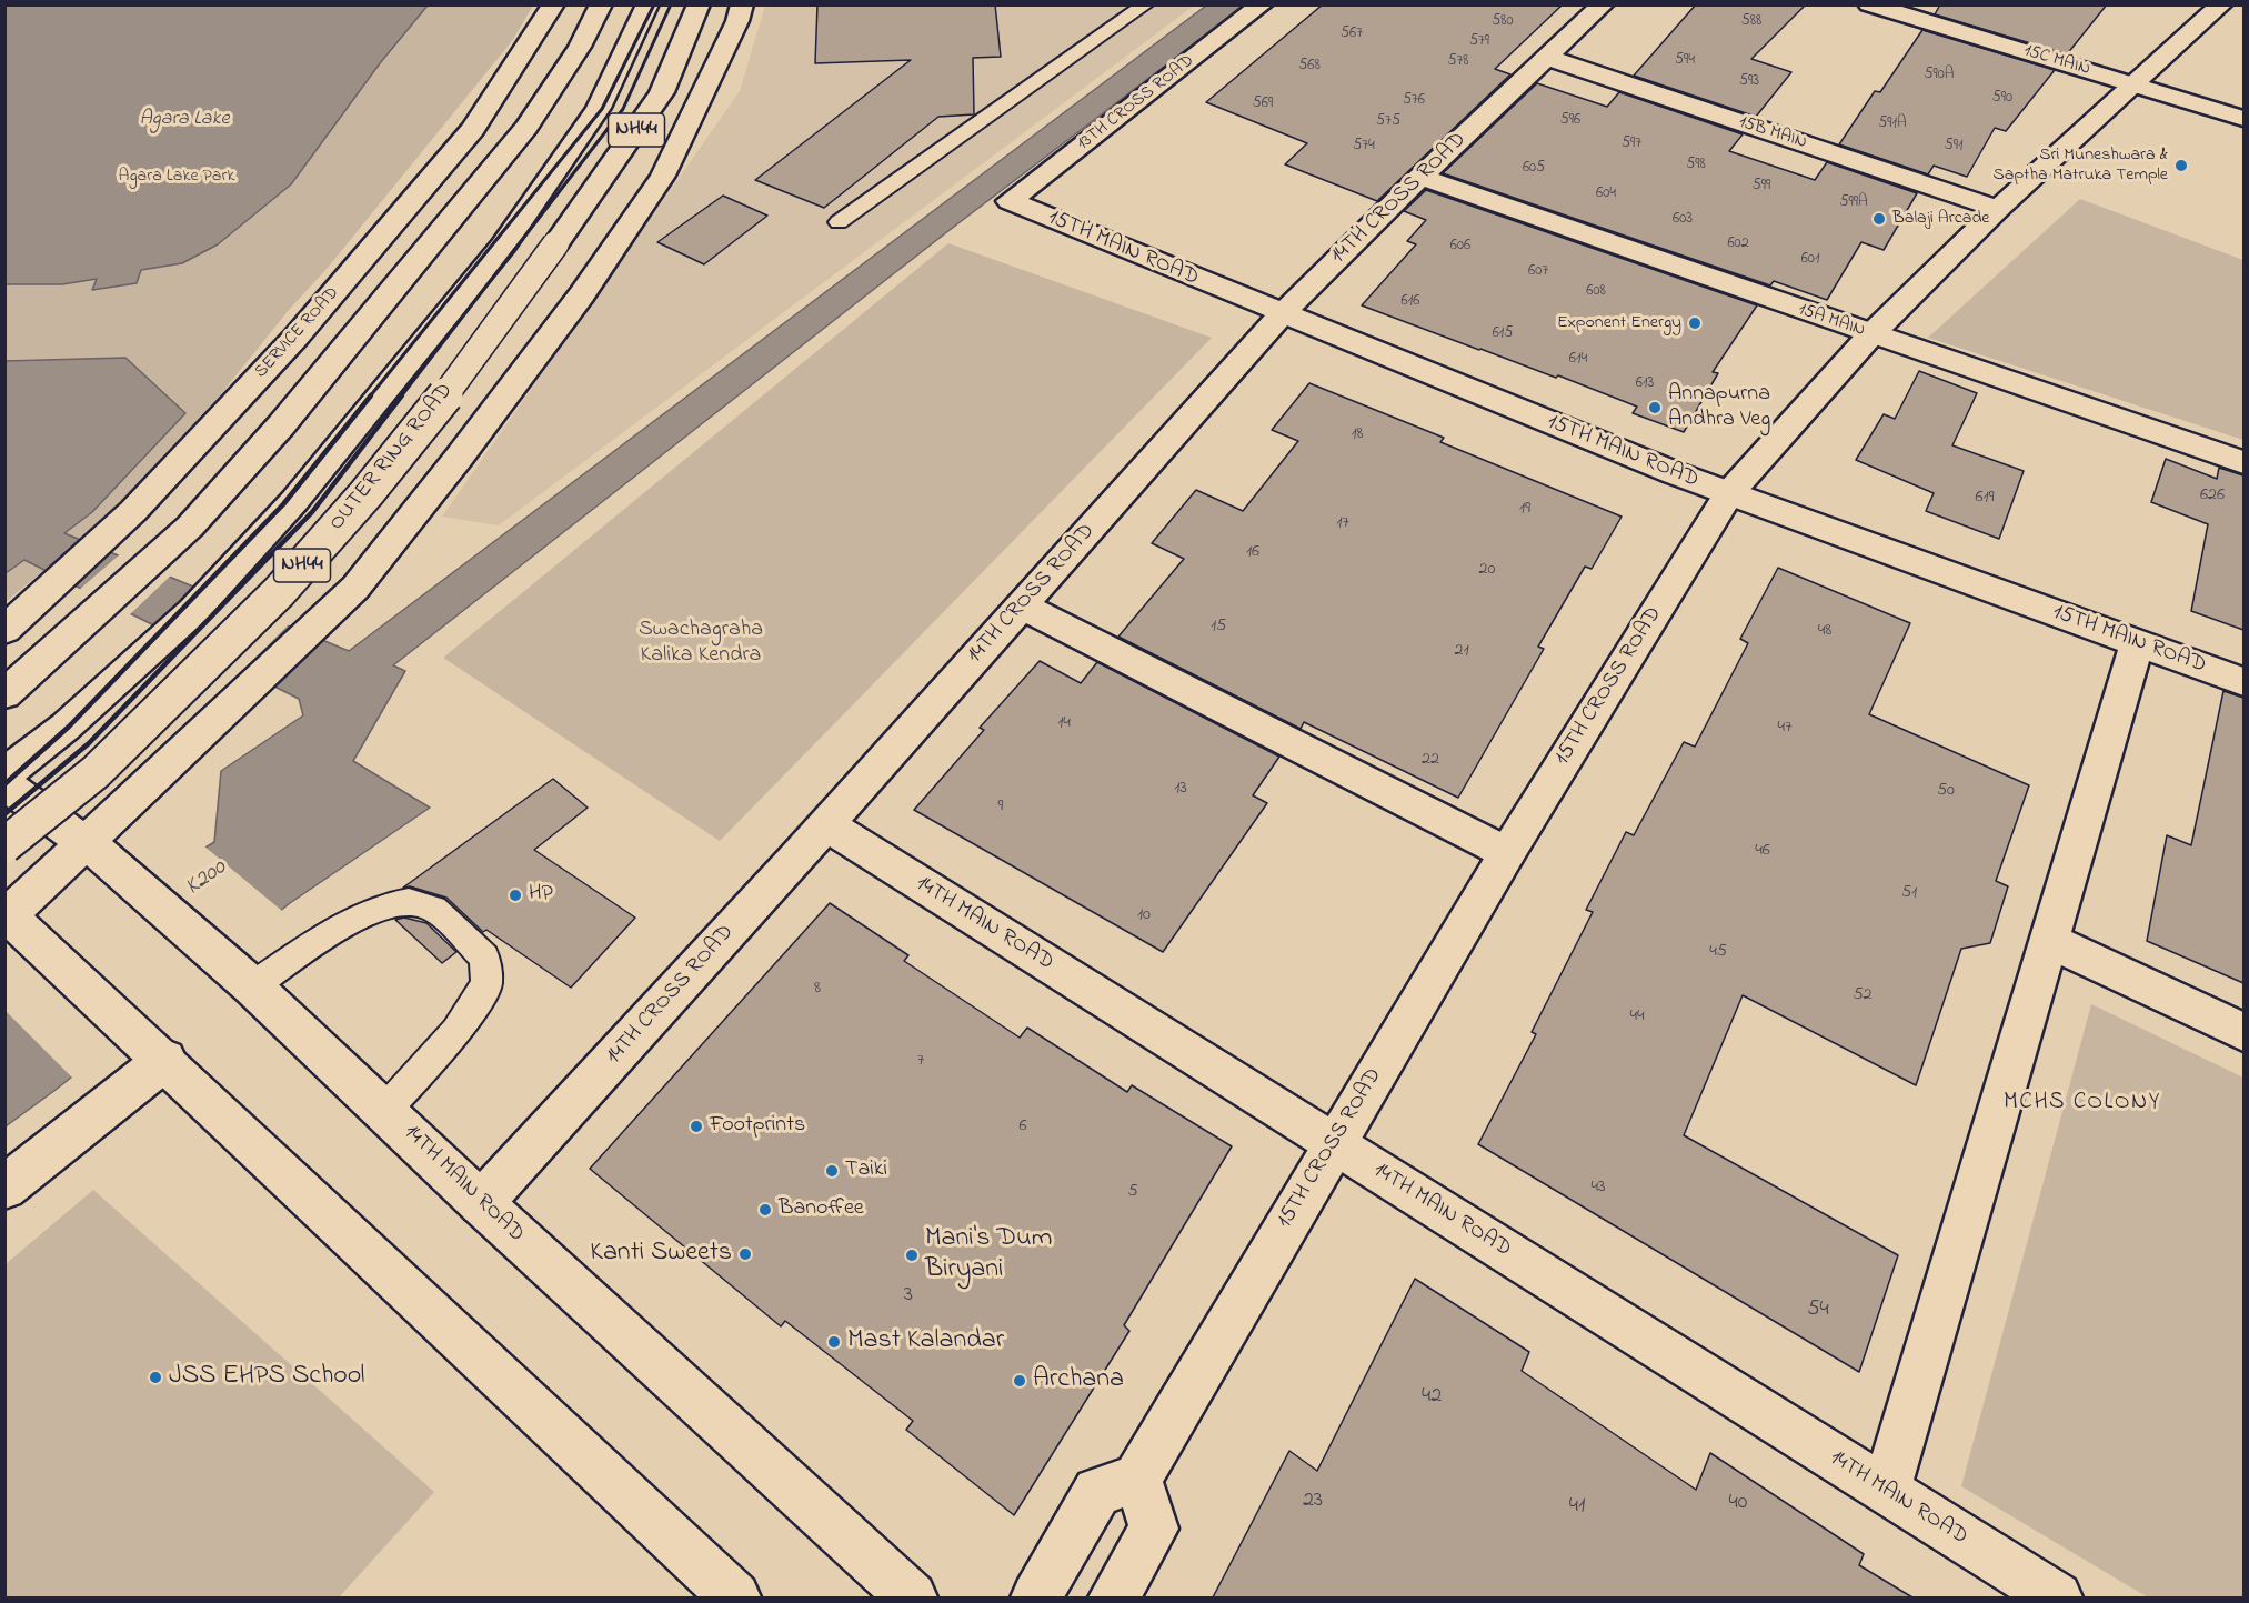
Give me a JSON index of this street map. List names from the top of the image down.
{
  "streets": {
    "main road": [
      "15C MAIN",
      "13TH CROSS ROAD",
      "NH44",
      "15B MAIN",
      "14TH CROSS ROAD",
      "15TH MAIN ROAD",
      "15A MAIN",
      "SERVICE ROAD",
      "OUTER RING ROAD",
      "15TH CROSS ROAD",
      "14TH MAIN ROAD"
    ]
  },
  "crossings": [
    ["15C MAIN", "15TH CROSS ROAD"],
    ["13TH CROSS ROAD", "15TH MAIN ROAD"],
    ["15B MAIN", "14TH CROSS ROAD"],
    ["15B MAIN", "15TH CROSS ROAD"],
    ["14TH CROSS ROAD", "15TH MAIN ROAD"],
    ["14TH CROSS ROAD", "15A MAIN"],
    ["14TH CROSS ROAD", "14TH MAIN ROAD"],
    ["15TH MAIN ROAD", "15TH CROSS ROAD"],
    ["15A MAIN", "15TH CROSS ROAD"],
    ["15TH CROSS ROAD", "14TH MAIN ROAD"]
  ],
  "districts": ["MCHS COLONY"],
  "water": ["Agara Lake", "K200"],
  "parks": ["Agara Lake Park", "Swachagraha Kalika Kendra"],
  "places": [
    "Sri Muneshwara & Saptha Matruka Temple",
    "Balaji Arcade",
    "Exponent Energy",
    "Annapurna Andhra Veg",
    "HP",
    "Footprints",
    "Taiki",
    "Banoffee",
    "Kanti Sweets",
    "Mani's Dum Biryani",
    "Mast Kalandar",
    "JSS EHPS School",
    "Archana"
  ],
  "house_numbers": [
    "580",
    "588",
    "567",
    "579",
    "594",
    "578",
    "568",
    "590A",
    "593",
    "590",
    "576",
    "569",
    "596",
    "575",
    "591A",
    "597",
    "574",
    "591",
    "598",
    "605",
    "599",
    "604",
    "599A",
    "603",
    "602",
    "606",
    "601",
    "607",
    "608",
    "616",
    "615",
    "614",
    "613",
    "18",
    "626",
    "619",
    "19",
    "17",
    "16",
    "20",
    "15",
    "48",
    "21",
    "14",
    "47",
    "22",
    "13",
    "50",
    "9",
    "46",
    "51",
    "10",
    "45",
    "8",
    "52",
    "44",
    "7",
    "6",
    "43",
    "5",
    "3",
    "54",
    "42",
    "23",
    "40",
    "41"
  ]
}
